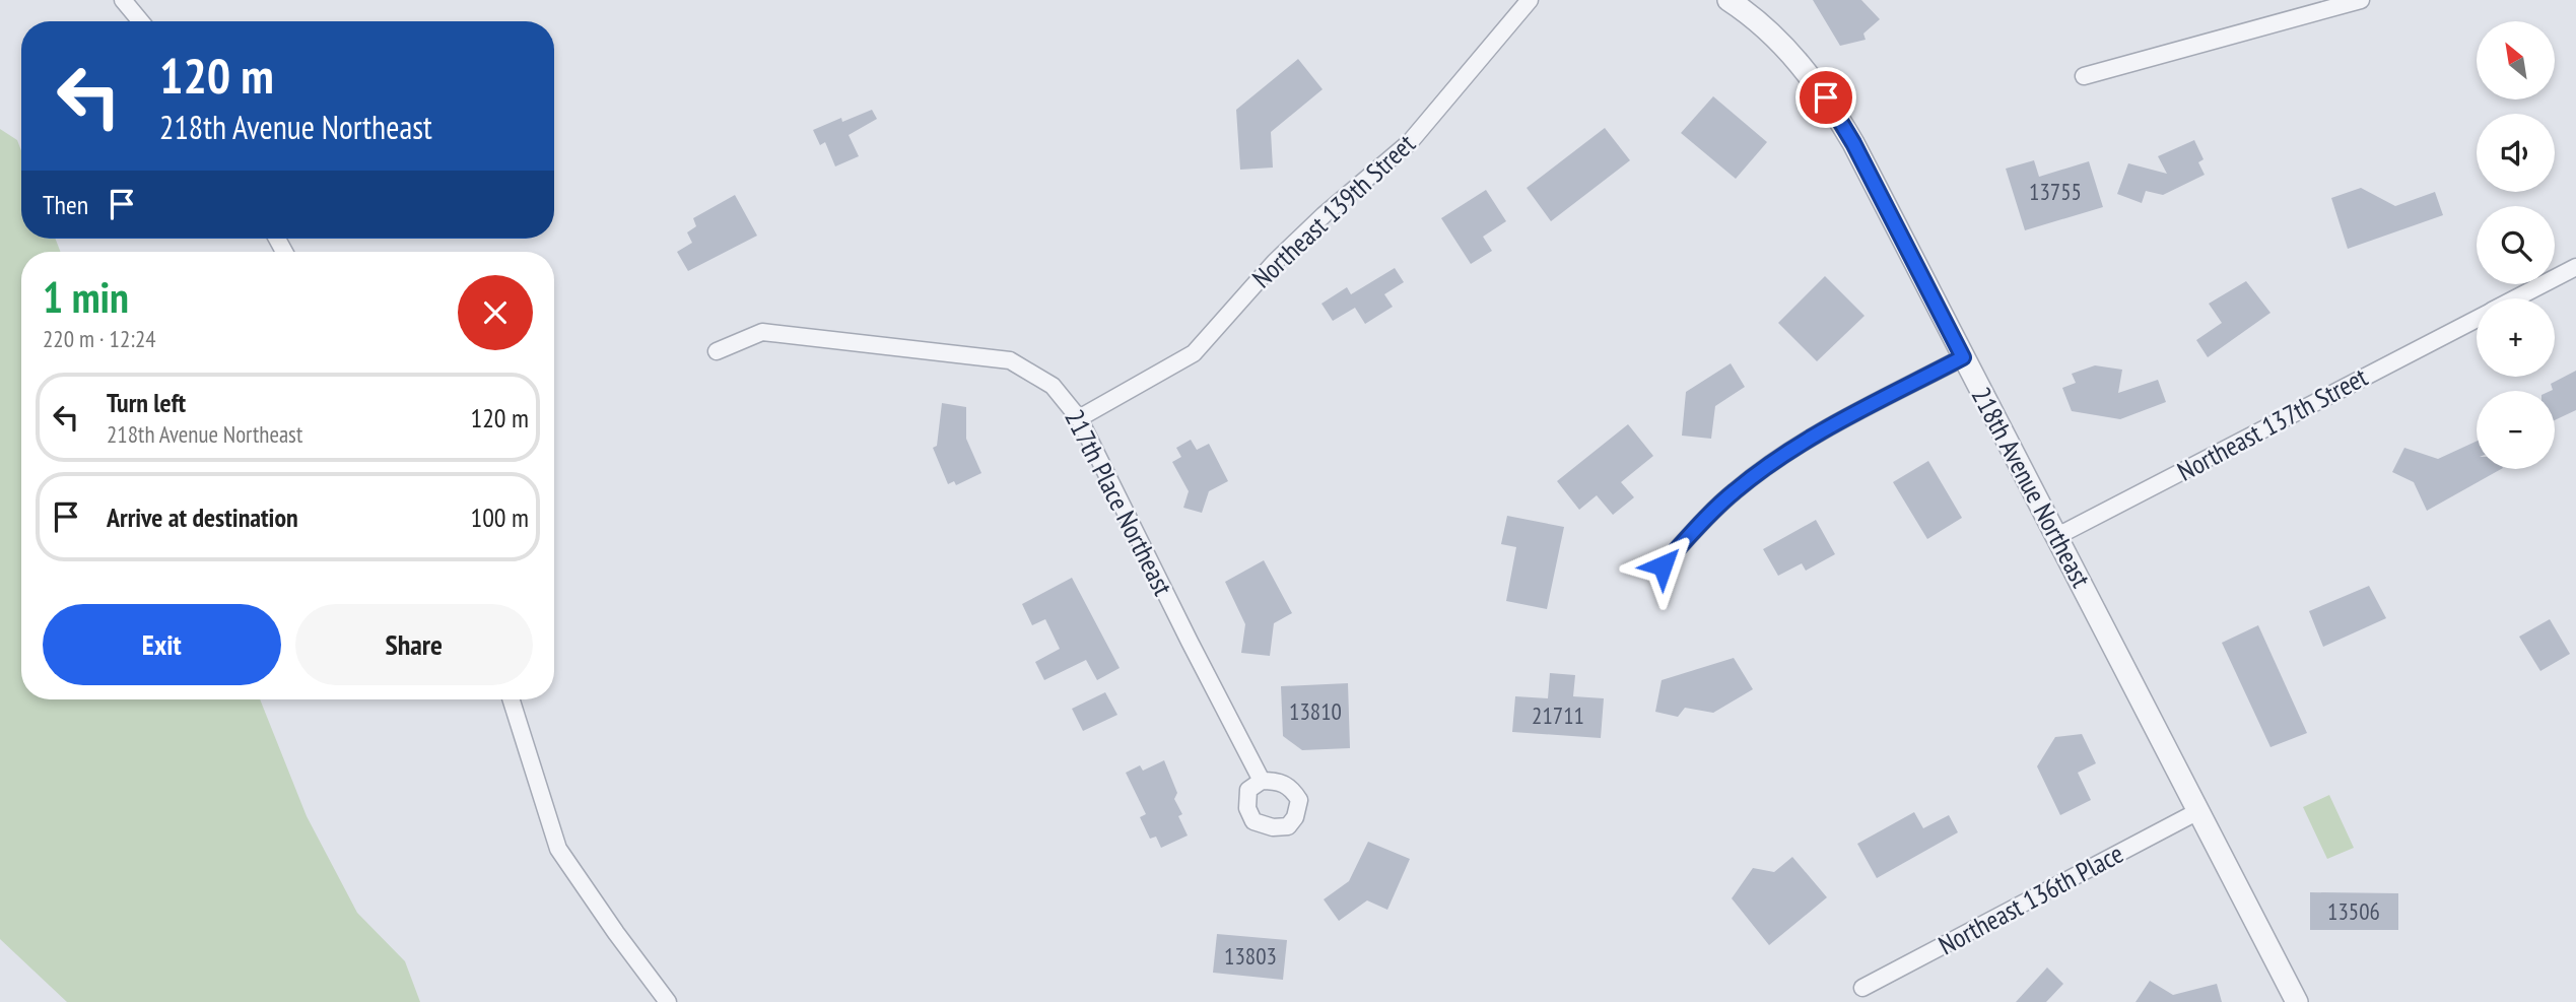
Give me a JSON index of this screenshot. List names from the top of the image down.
{
  "streets": {
    "street": [
      "Northeast 139th Street",
      "Northeast 137th Street",
      "218th Avenue Northeast",
      "217th Place Northeast",
      "Northeast 136th Place"
    ]
  },
  "crossings": [
    ["Northeast 139th Street", "217th Place Northeast"],
    ["Northeast 137th Street", "218th Avenue Northeast"],
    ["218th Avenue Northeast", "Northeast 136th Place"]
  ],
  "house_numbers": [
    "13755",
    "13810",
    "21711",
    "13506",
    "13803"
  ],
  "north": "top left",
  "page": {
    "map_buttons": ["+", "−"],
    "turn": ["120 m", "218th Avenue Northeast"],
    "then": "Then",
    "heading": ["1 min", "220 m · 12:24"],
    "list": [
      {
        "name": "Turn left",
        "note": "218th Avenue Northeast",
        "value": "120 m"
      },
      {
        "name": "Arrive at destination",
        "value": "100 m"
      }
    ],
    "buttons": ["Exit", "Share"]
  }
}
